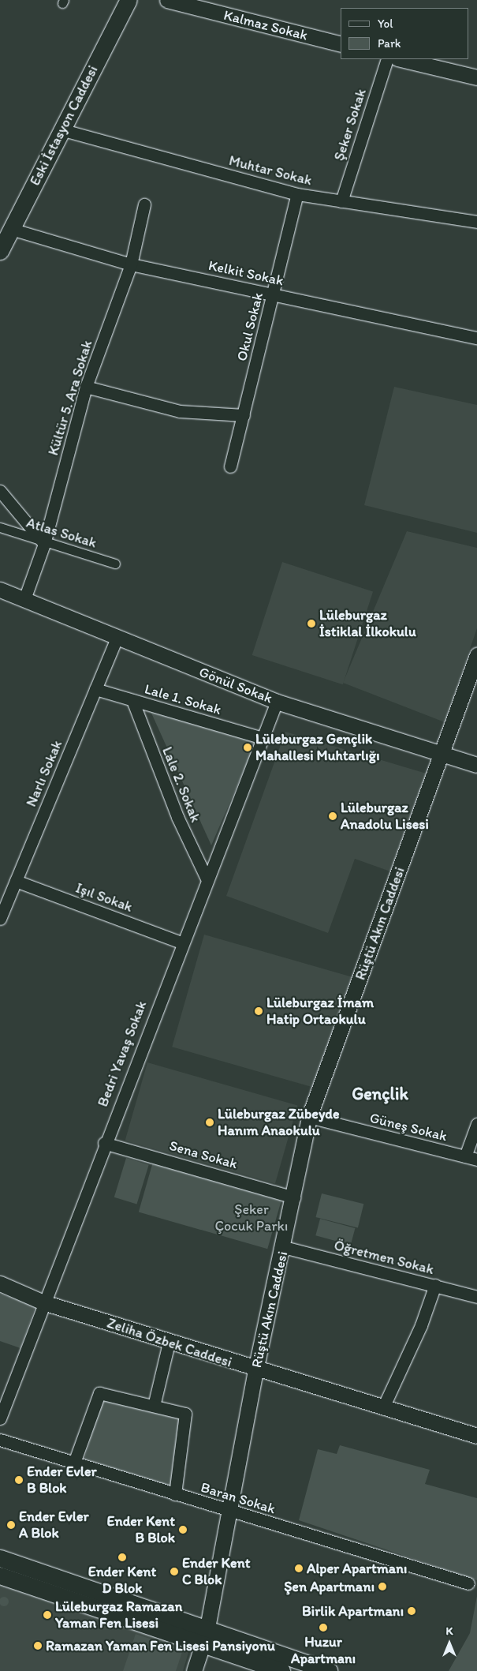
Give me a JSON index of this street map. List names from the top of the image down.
{
  "streets": {
    "main road": ["Eski İstasyon Caddesi"],
    "street": [
      "Kalmaz Sokak",
      "Şeker Sokak",
      "Muhtar Sokak",
      "Kelkit Sokak",
      "Okul Sokak",
      "Kültür 5. Ara Sokak",
      "Atlas Sokak",
      "Gönül Sokak",
      "Lale 1. Sokak",
      "Narlı Sokak",
      "Lale 2. Sokak",
      "Işıl Sokak",
      "Rüştü Akın Caddesi",
      "Bedri Yavaş Sokak",
      "Güneş Sokak",
      "Sena Sokak",
      "Öğretmen Sokak",
      "Zeliha Özbek Caddesi",
      "Baran Sokak"
    ]
  },
  "crossings": [
    ["Şeker Sokak", "Muhtar Sokak"],
    ["Eski İstasyon Caddesi", "Muhtar Sokak"],
    ["Eski İstasyon Caddesi", "Kelkit Sokak"],
    ["Muhtar Sokak", "Okul Sokak"],
    ["Kelkit Sokak", "Okul Sokak"],
    ["Kelkit Sokak", "Kültür 5. Ara Sokak"],
    ["Kültür 5. Ara Sokak", "Atlas Sokak"],
    ["Kültür 5. Ara Sokak", "Gönül Sokak"],
    ["Gönül Sokak", "Narlı Sokak"],
    ["Gönül Sokak", "Rüştü Akın Caddesi"],
    ["Gönül Sokak", "Bedri Yavaş Sokak"],
    ["Lale 1. Sokak", "Narlı Sokak"],
    ["Lale 1. Sokak", "Lale 2. Sokak"],
    ["Lale 1. Sokak", "Bedri Yavaş Sokak"],
    ["Narlı Sokak", "Işıl Sokak"],
    ["Lale 2. Sokak", "Bedri Yavaş Sokak"],
    ["Işıl Sokak", "Bedri Yavaş Sokak"],
    ["Rüştü Akın Caddesi", "Güneş Sokak"],
    ["Rüştü Akın Caddesi", "Sena Sokak"],
    ["Rüştü Akın Caddesi", "Öğretmen Sokak"],
    ["Rüştü Akın Caddesi", "Zeliha Özbek Caddesi"],
    ["Rüştü Akın Caddesi", "Baran Sokak"],
    ["Bedri Yavaş Sokak", "Sena Sokak"],
    ["Bedri Yavaş Sokak", "Zeliha Özbek Caddesi"]
  ],
  "districts": ["Gençlik"],
  "parks": ["Şeker Çocuk Parkı"],
  "places": [
    "Lüleburgaz İstiklal İlkokulu",
    "Lüleburgaz Gençlik Mahallesi Muhtarlığı",
    "Lüleburgaz Anadolu Lisesi",
    "Lüleburgaz İmam Hatip Ortaokulu",
    "Lüleburgaz Zübeyde Hanım Anaokulu",
    "Ender Evler B Blok",
    "Ender Evler A Blok",
    "Ender Kent B Blok",
    "Ender Kent D Blok",
    "Alper Apartmanı",
    "Ender Kent C Blok",
    "Şen Apartmanı",
    "Birlik Apartmanı",
    "Lüleburgaz Ramazan Yaman Fen Lisesi",
    "Huzur Apartmanı",
    "Ramazan Yaman Fen Lisesi Pansiyonu"
  ],
  "legend": ["Yol", "Park"],
  "north": "top"
}
